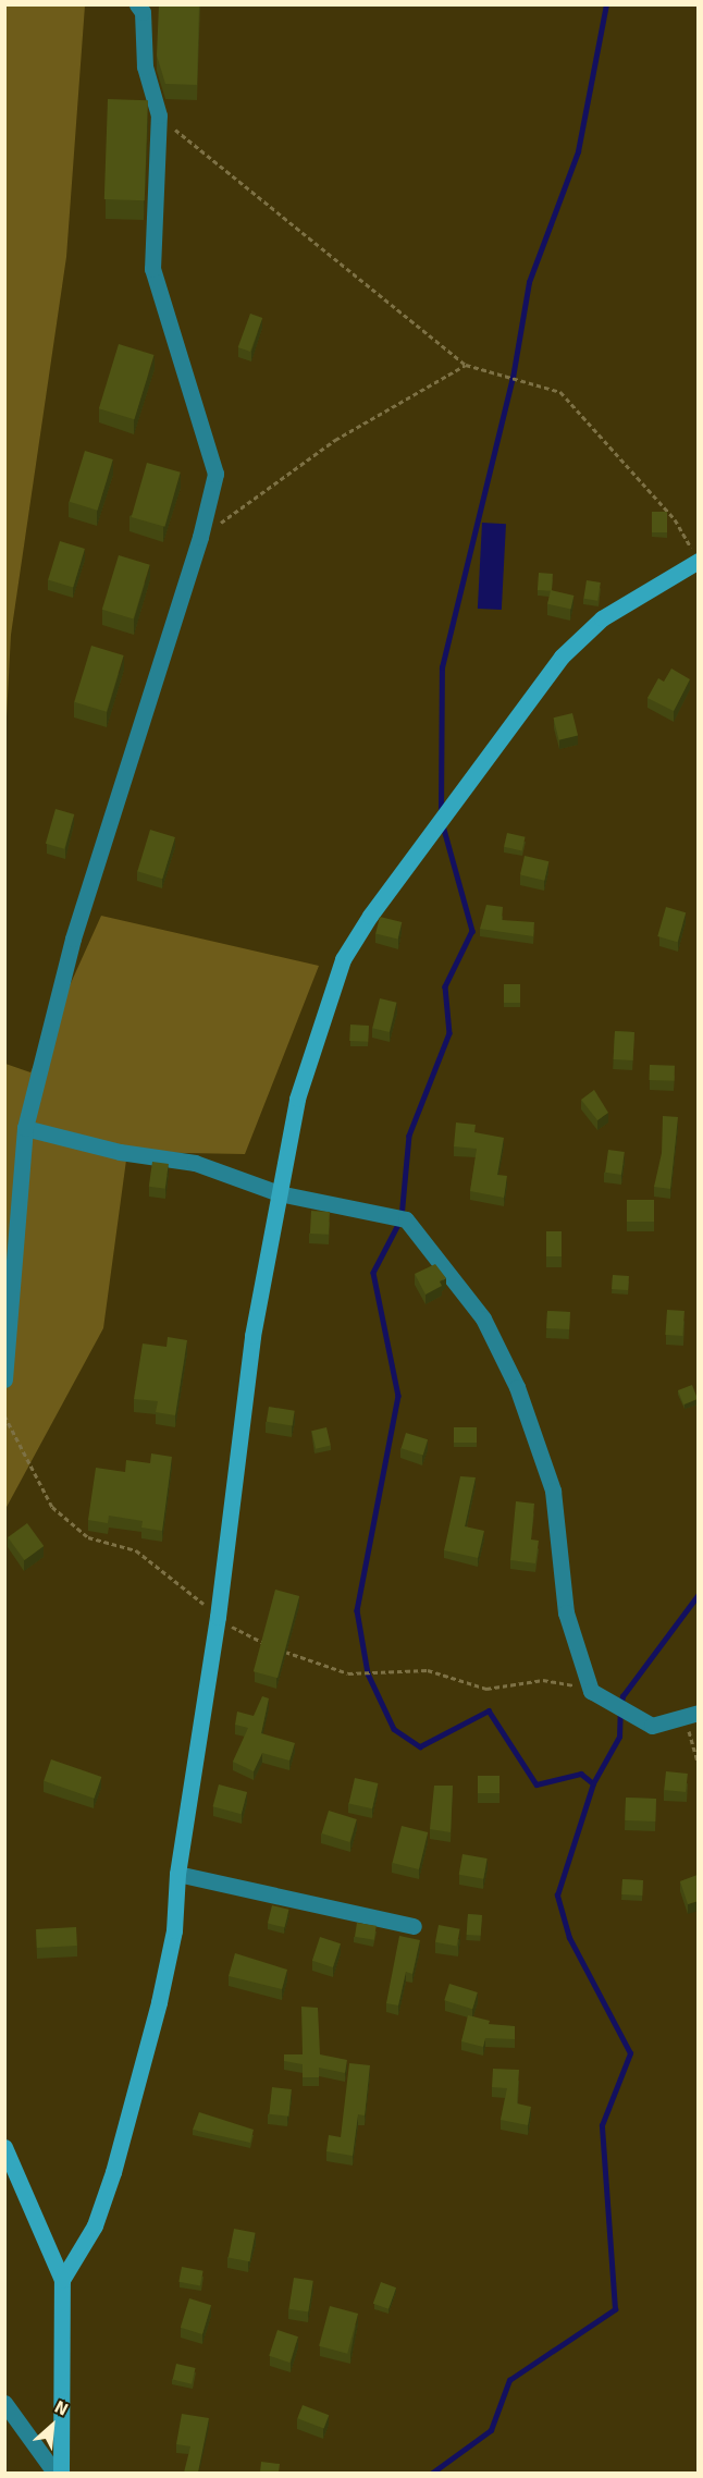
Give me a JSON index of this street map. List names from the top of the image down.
{
  "north": "top right"
}
